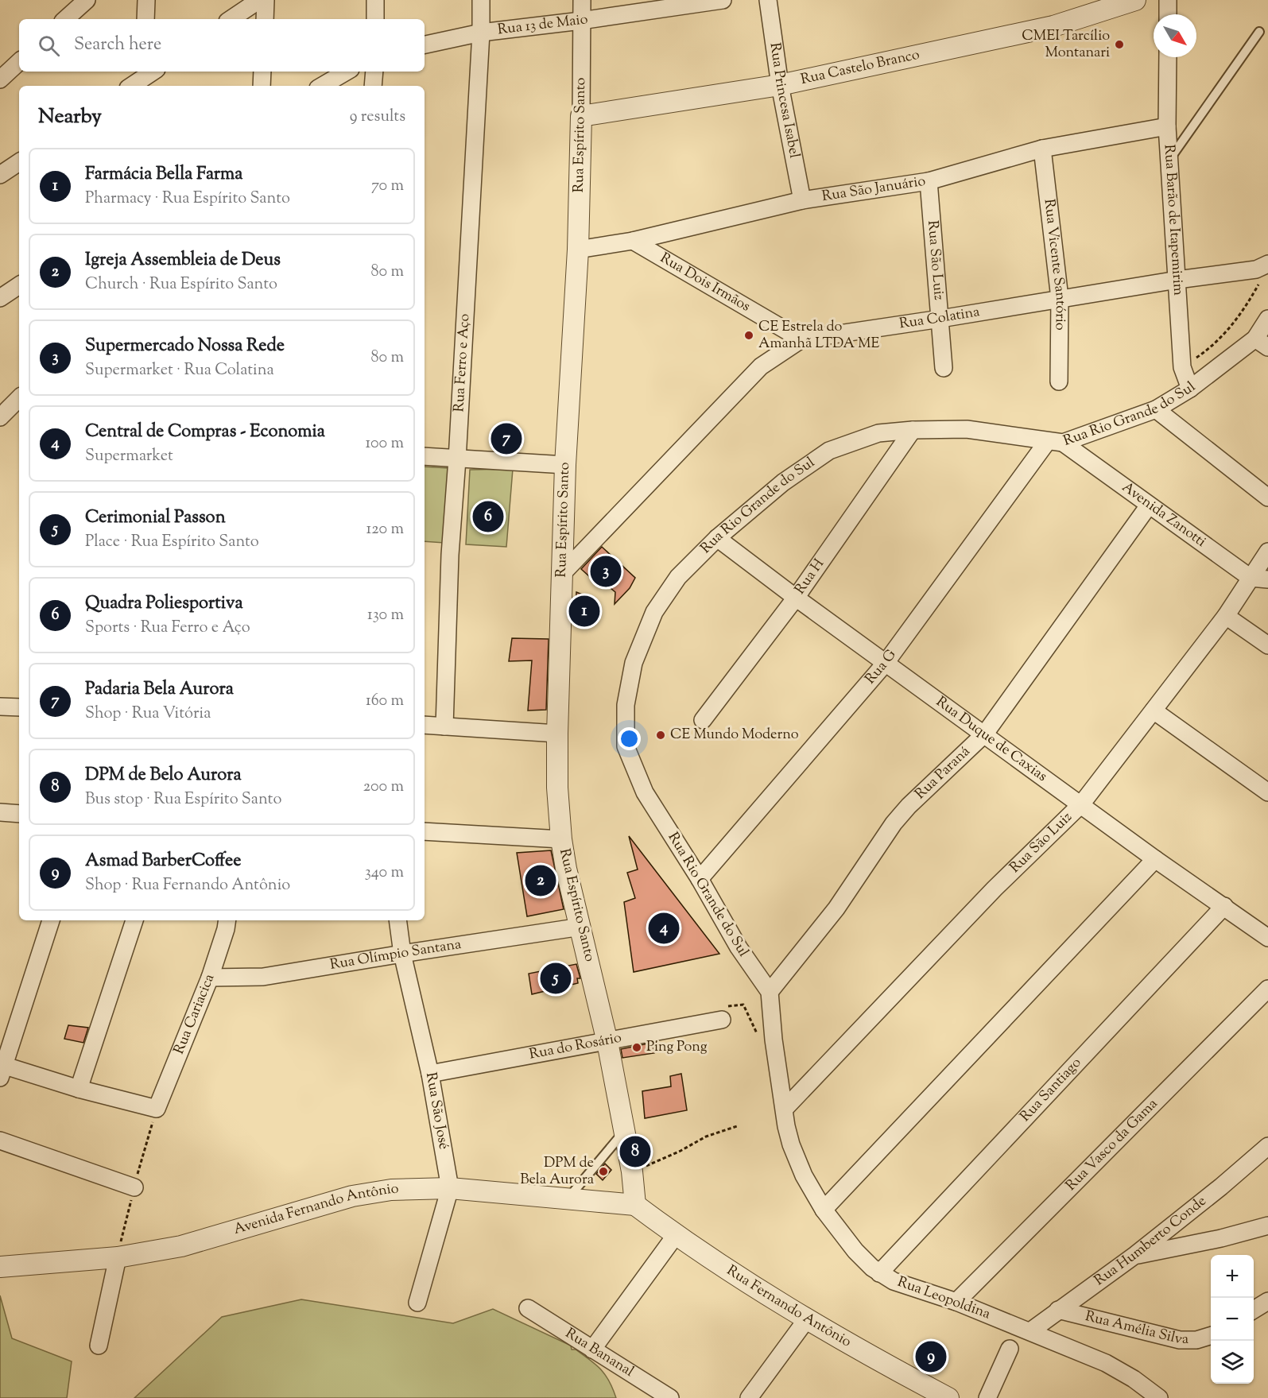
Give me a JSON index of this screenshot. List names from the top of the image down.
{
  "streets": {
    "street": [
      "Rua 13 de Maio",
      "Rua Castelo Branco",
      "Rua Princesa Isabel",
      "Rua Espírito Santo",
      "Rua São Januário",
      "Rua Barão de Itapemirim",
      "Rua São Luiz",
      "Rua Vicente Santório",
      "Rua Dois Irmãos",
      "Rua Colatina",
      "Rua Ferro e Aço",
      "Rua Rio Grande do Sul",
      "Avenida Zanotti",
      "Rua H",
      "Rua G",
      "Rua Duque de Caxias",
      "Rua Paraná",
      "Rua Olímpio Santana",
      "Rua Cariacica",
      "Rua do Rosário",
      "Rua Santiago",
      "Rua São José",
      "Rua Vasco da Gama",
      "Avenida Fernando Antônio",
      "Rua Humberto Conde",
      "Rua Leopoldina",
      "Rua Fernando Antônio",
      "Rua Amélia Silva",
      "Rua Bananal"
    ]
  },
  "crossings": [
    ["Rua 13 de Maio", "Rua Espírito Santo"],
    ["Rua 13 de Maio", "Rua Ferro e Aço"],
    ["Rua Castelo Branco", "Rua Princesa Isabel"],
    ["Rua Castelo Branco", "Rua Espírito Santo"],
    ["Rua Princesa Isabel", "Rua São Januário"],
    ["Rua Espírito Santo", "Rua São Januário"],
    ["Rua Espírito Santo", "Rua Colatina"],
    ["Rua Espírito Santo", "Rua Olímpio Santana"],
    ["Rua Espírito Santo", "Rua do Rosário"],
    ["Rua Espírito Santo", "Avenida Fernando Antônio"],
    ["Rua Espírito Santo", "Rua Fernando Antônio"],
    ["Rua São Januário", "Rua Barão de Itapemirim"],
    ["Rua São Januário", "Rua São Luiz"],
    ["Rua São Januário", "Rua Vicente Santório"],
    ["Rua São Januário", "Rua Dois Irmãos"],
    ["Rua Barão de Itapemirim", "Rua Colatina"],
    ["Rua Barão de Itapemirim", "Rua Rio Grande do Sul"],
    ["Rua São Luiz", "Rua Colatina"],
    ["Rua São Luiz", "Avenida Zanotti"],
    ["Rua São Luiz", "Rua Duque de Caxias"],
    ["Rua São Luiz", "Rua Leopoldina"],
    ["Rua Vicente Santório", "Rua Colatina"],
    ["Rua Dois Irmãos", "Rua Colatina"],
    ["Rua Rio Grande do Sul", "Avenida Zanotti"],
    ["Rua Rio Grande do Sul", "Rua H"],
    ["Rua Rio Grande do Sul", "Rua G"],
    ["Rua Rio Grande do Sul", "Rua Duque de Caxias"],
    ["Rua Rio Grande do Sul", "Rua Paraná"],
    ["Rua Rio Grande do Sul", "Rua Leopoldina"],
    ["Avenida Zanotti", "Rua G"],
    ["Avenida Zanotti", "Rua Paraná"],
    ["Rua H", "Rua Duque de Caxias"],
    ["Rua G", "Rua Duque de Caxias"],
    ["Rua Duque de Caxias", "Rua Paraná"],
    ["Rua Duque de Caxias", "Rua Santiago"],
    ["Rua Paraná", "Rua Leopoldina"],
    ["Rua Olímpio Santana", "Rua Cariacica"],
    ["Rua Olímpio Santana", "Rua São José"],
    ["Rua do Rosário", "Rua São José"],
    ["Rua Santiago", "Rua Leopoldina"],
    ["Rua São José", "Avenida Fernando Antônio"],
    ["Rua Vasco da Gama", "Rua Leopoldina"],
    ["Avenida Fernando Antônio", "Rua Fernando Antônio"],
    ["Rua Humberto Conde", "Rua Leopoldina"],
    ["Rua Humberto Conde", "Rua Amélia Silva"]
  ],
  "places": [
    "CMEI Tarcílio Montanari",
    "CE Estrela do Amanhã LTDA ME",
    "CE Mundo Moderno",
    "Ping Pong",
    "DPM de Bela Aurora"
  ],
  "north": "bottom right",
  "page": {
    "search": "Search here",
    "heading": ["Nearby", "9 results"],
    "list": [
      {
        "mark": "1",
        "name": "Farmácia Bella Farma",
        "note": "Pharmacy · Rua Espírito Santo",
        "value": "70 m"
      },
      {
        "mark": "2",
        "name": "Igreja Assembleia de Deus",
        "note": "Church · Rua Espírito Santo",
        "value": "80 m"
      },
      {
        "mark": "3",
        "name": "Supermercado Nossa Rede",
        "note": "Supermarket · Rua Colatina",
        "value": "80 m"
      },
      {
        "mark": "4",
        "name": "Central de Compras - Economia",
        "note": "Supermarket",
        "value": "100 m"
      },
      {
        "mark": "5",
        "name": "Cerimonial Passon",
        "note": "Place · Rua Espírito Santo",
        "value": "120 m"
      },
      {
        "mark": "6",
        "name": "Quadra Poliesportiva",
        "note": "Sports · Rua Ferro e Aço",
        "value": "130 m"
      },
      {
        "mark": "7",
        "name": "Padaria Bela Aurora",
        "note": "Shop · Rua Vitória",
        "value": "160 m"
      },
      {
        "mark": "8",
        "name": "DPM de Belo Aurora",
        "note": "Bus stop · Rua Espírito Santo",
        "value": "200 m"
      },
      {
        "mark": "9",
        "name": "Asmad BarberCoffee",
        "note": "Shop · Rua Fernando Antônio",
        "value": "340 m"
      }
    ],
    "pins": [
      "7",
      "6",
      "3",
      "1",
      "2",
      "4",
      "5",
      "8",
      "9"
    ],
    "map_buttons": ["+", "−"]
  }
}
